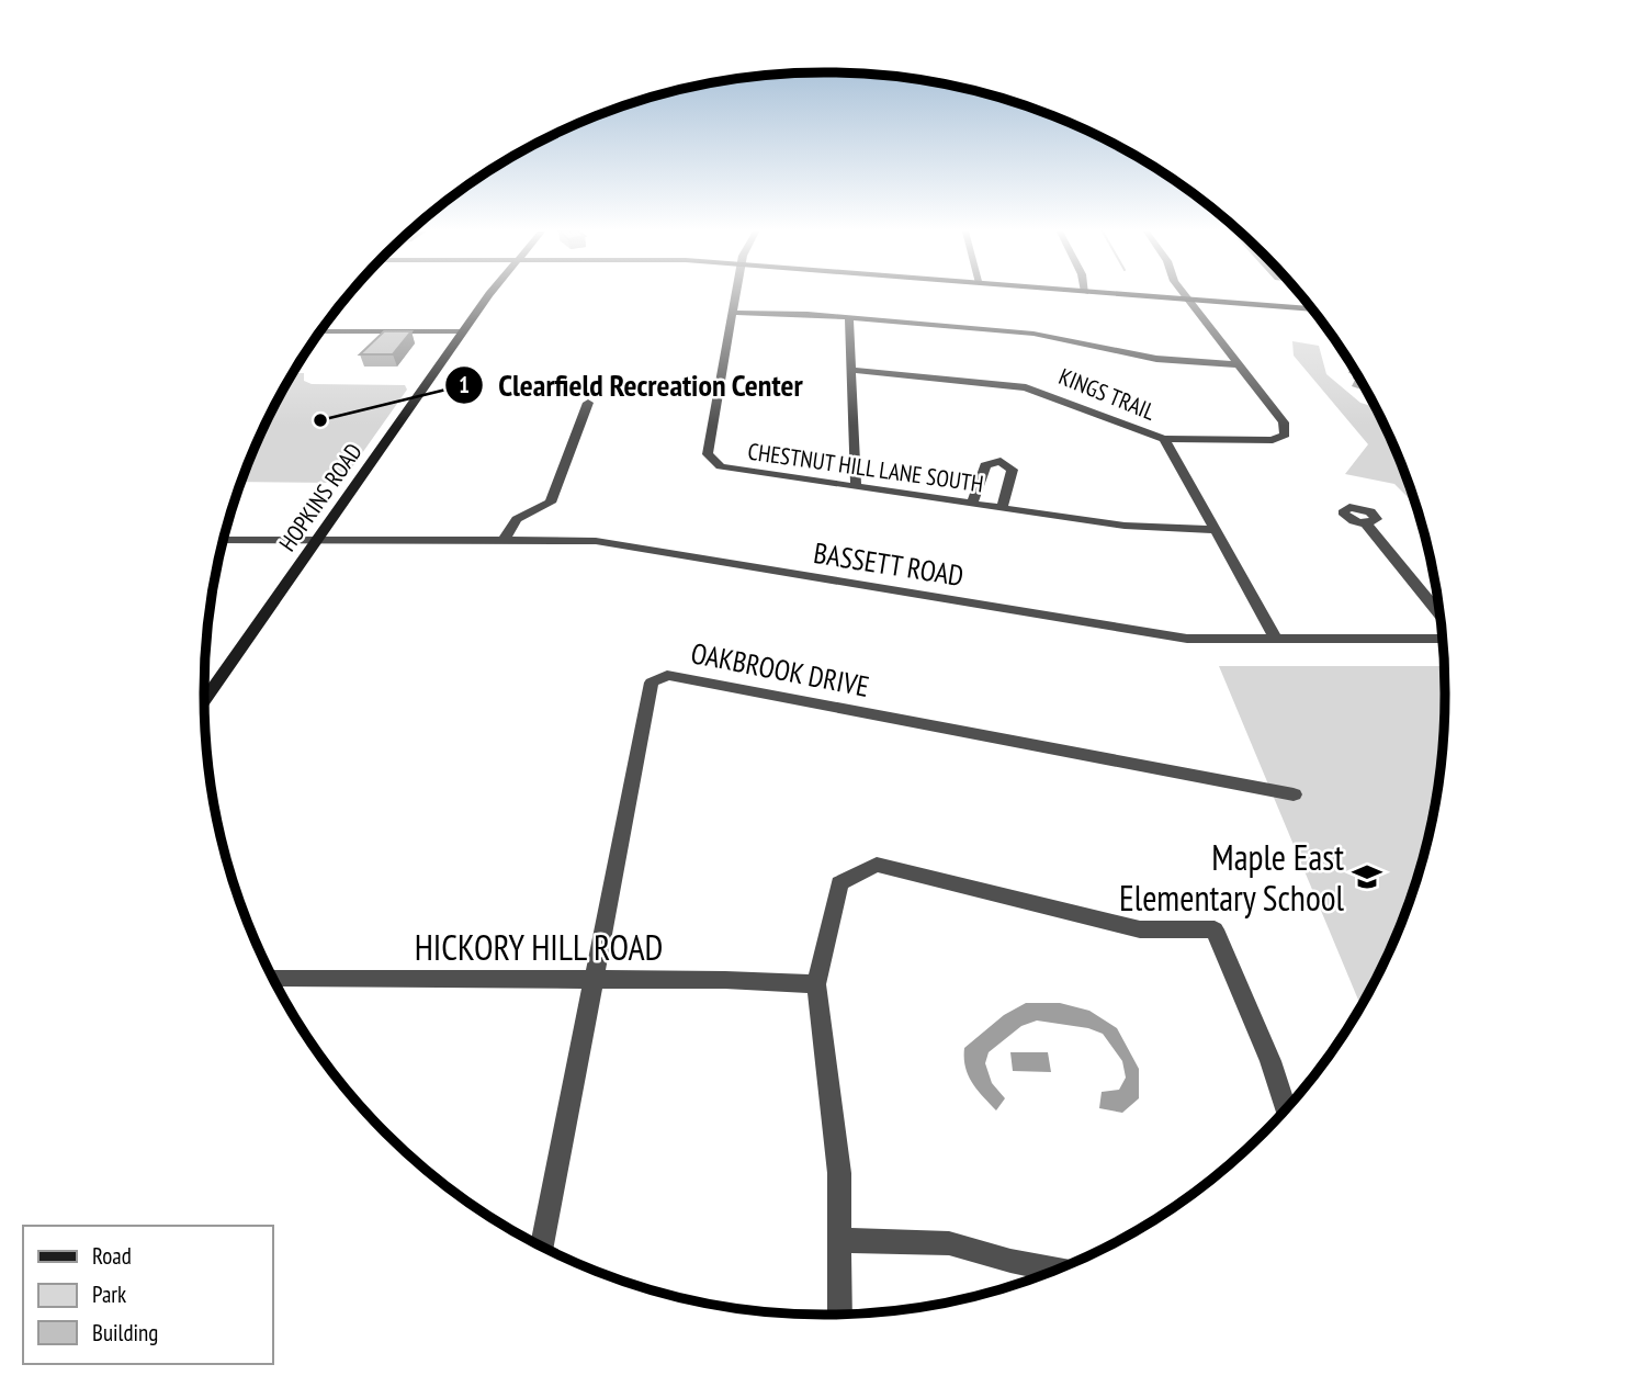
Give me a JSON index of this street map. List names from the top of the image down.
{
  "streets": {
    "street": [
      "KINGS TRAIL",
      "CHESTNUT HILL LANE SOUTH",
      "HOPKINS ROAD",
      "BASSETT ROAD",
      "OAKBROOK DRIVE",
      "HICKORY HILL ROAD"
    ]
  },
  "crossings": [
    ["KINGS TRAIL", "CHESTNUT HILL LANE SOUTH"],
    ["KINGS TRAIL", "BASSETT ROAD"],
    ["HOPKINS ROAD", "BASSETT ROAD"],
    ["OAKBROOK DRIVE", "HICKORY HILL ROAD"]
  ],
  "places": {
    "other": ["Clearfield Recreation Center"],
    "school or university": ["Maple East Elementary School"]
  },
  "legend": ["Road", "Park", "Building"]
}
